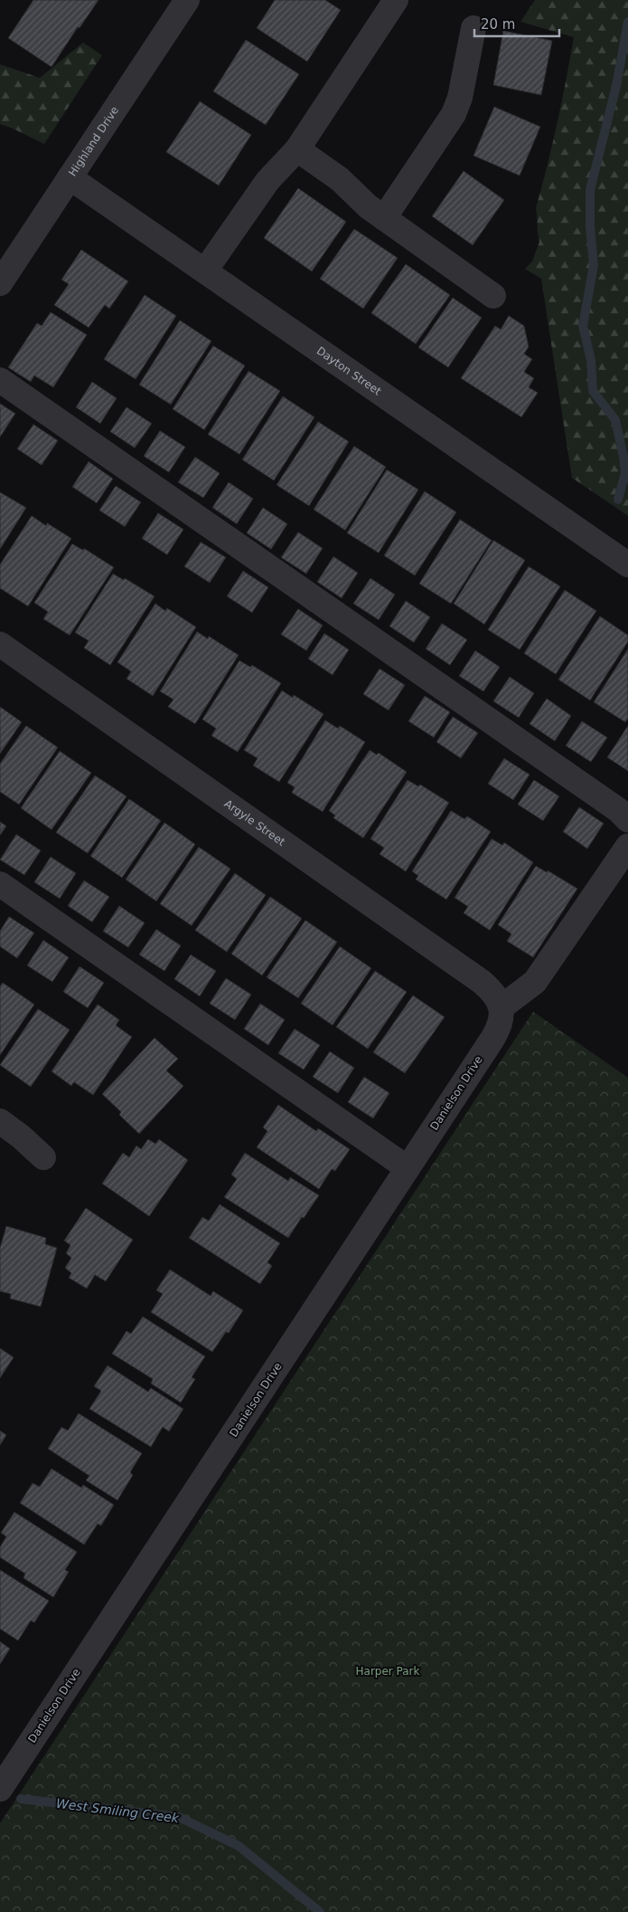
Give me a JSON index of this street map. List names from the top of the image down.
{
  "streets": {
    "street": [
      "Highland Drive",
      "Dayton Street",
      "Argyle Street",
      "Danielson Drive"
    ]
  },
  "crossings": [
    ["Highland Drive", "Dayton Street"],
    ["Argyle Street", "Danielson Drive"]
  ],
  "water": ["West Smiling Creek"],
  "parks": ["Harper Park"],
  "scale_bar": "20 m"
}
